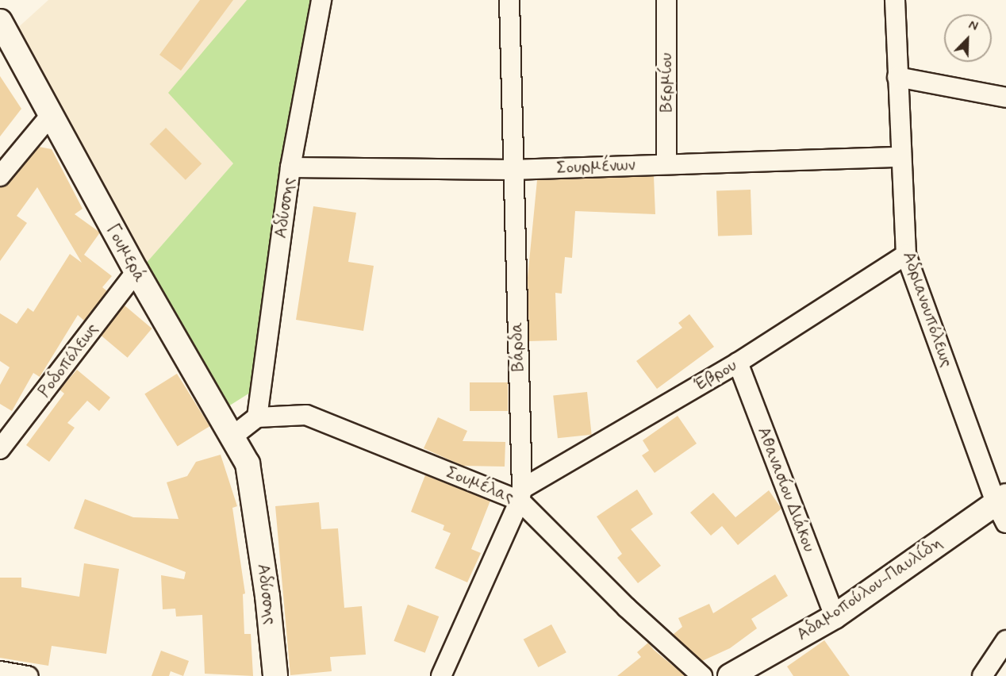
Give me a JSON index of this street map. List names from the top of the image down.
{
  "streets": {
    "street": [
      "Βερμίου",
      "Σουρμένων",
      "Αδύσσης",
      "Γουμερά",
      "Αδριανουπόλεως",
      "Βάρδα",
      "Ροδοπόλεως",
      "Έβρου",
      "Σουμέλας",
      "Αθανασίου Διάκου",
      "Αδαμοπούλου-Παυλίδη"
    ]
  },
  "crossings": [
    ["Βερμίου", "Σουρμένων"],
    ["Σουρμένων", "Αδύσσης"],
    ["Σουρμένων", "Αδριανουπόλεως"],
    ["Σουρμένων", "Βάρδα"],
    ["Αδύσσης", "Γουμερά"],
    ["Αδύσσης", "Σουμέλας"],
    ["Γουμερά", "Ροδοπόλεως"],
    ["Αδριανουπόλεως", "Έβρου"],
    ["Αδριανουπόλεως", "Αδαμοπούλου-Παυλίδη"],
    ["Βάρδα", "Έβρου"],
    ["Βάρδα", "Σουμέλας"],
    ["Έβρου", "Σουμέλας"],
    ["Έβρου", "Αθανασίου Διάκου"],
    ["Αθανασίου Διάκου", "Αδαμοπούλου-Παυλίδη"]
  ],
  "north": "top right"
}
